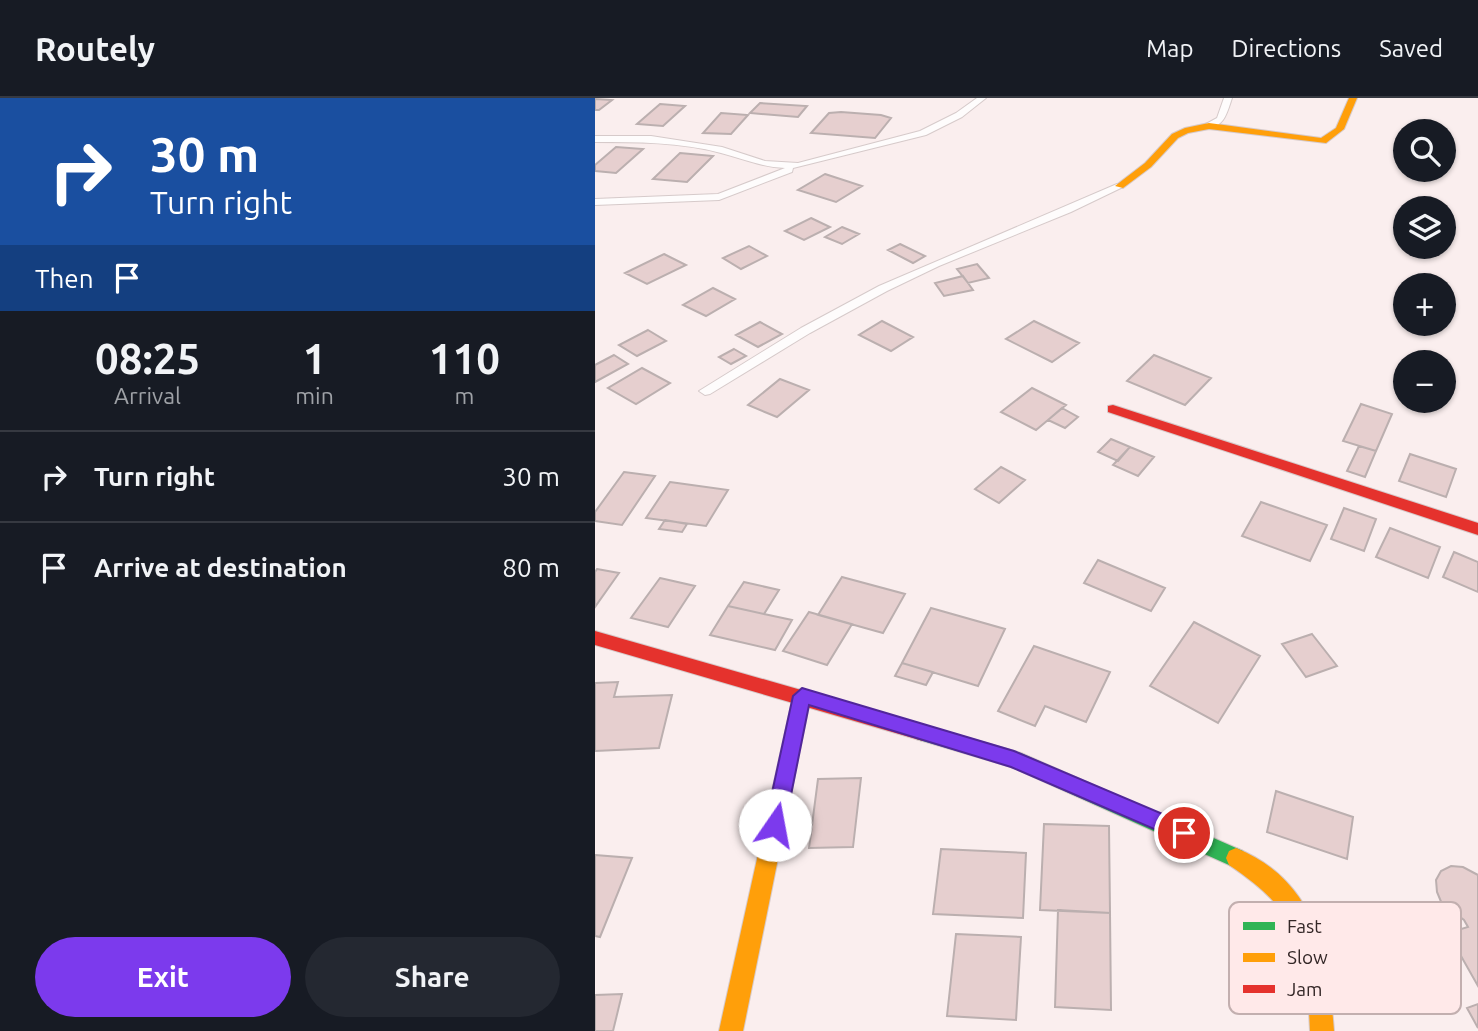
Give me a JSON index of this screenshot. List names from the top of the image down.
{
  "legend": ["Fast", "Slow", "Jam"],
  "page": {
    "header": "Routely",
    "nav": ["Map", "Directions", "Saved"],
    "turn": ["30 m", "Turn right"],
    "map_buttons": ["+", "−"],
    "then": "Then",
    "eta": [
      "08:25",
      "Arrival",
      "1",
      "min",
      "110",
      "m"
    ],
    "list": [
      {
        "name": "Turn right",
        "value": "30 m"
      },
      {
        "name": "Arrive at destination",
        "value": "80 m"
      }
    ],
    "buttons": ["Exit", "Share"]
  }
}
